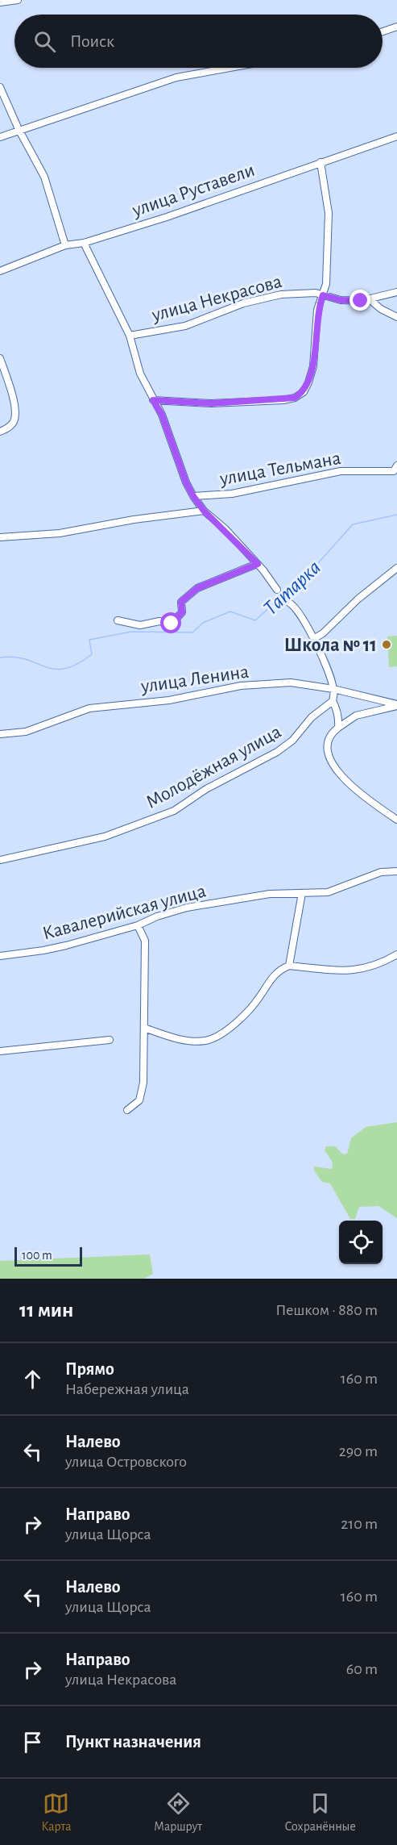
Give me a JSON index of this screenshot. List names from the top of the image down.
{
  "streets": {
    "street": [
      "улица Руставели",
      "улица Некрасова",
      "улица Тельмана",
      "улица Ленина",
      "Молодёжная улица",
      "Кавалерийская улица"
    ]
  },
  "water": ["Татарка"],
  "places": ["Школа № 11"],
  "scale_bar": "100 m",
  "page": {
    "search": "Поиск",
    "scale": "100 m",
    "heading": ["11 мин", "Пешком · 880 m"],
    "list": [
      ["Прямо", "Набережная улица", "160 m"],
      ["Налево", "улица Островского", "290 m"],
      ["Направо", "улица Щорса", "210 m"],
      ["Налево", "улица Щорса", "160 m"],
      ["Направо", "улица Некрасова", "60 m"],
      "Пункт назначения"
    ],
    "nav": ["Карта", "Маршрут", "Сохранённые"]
  }
}
